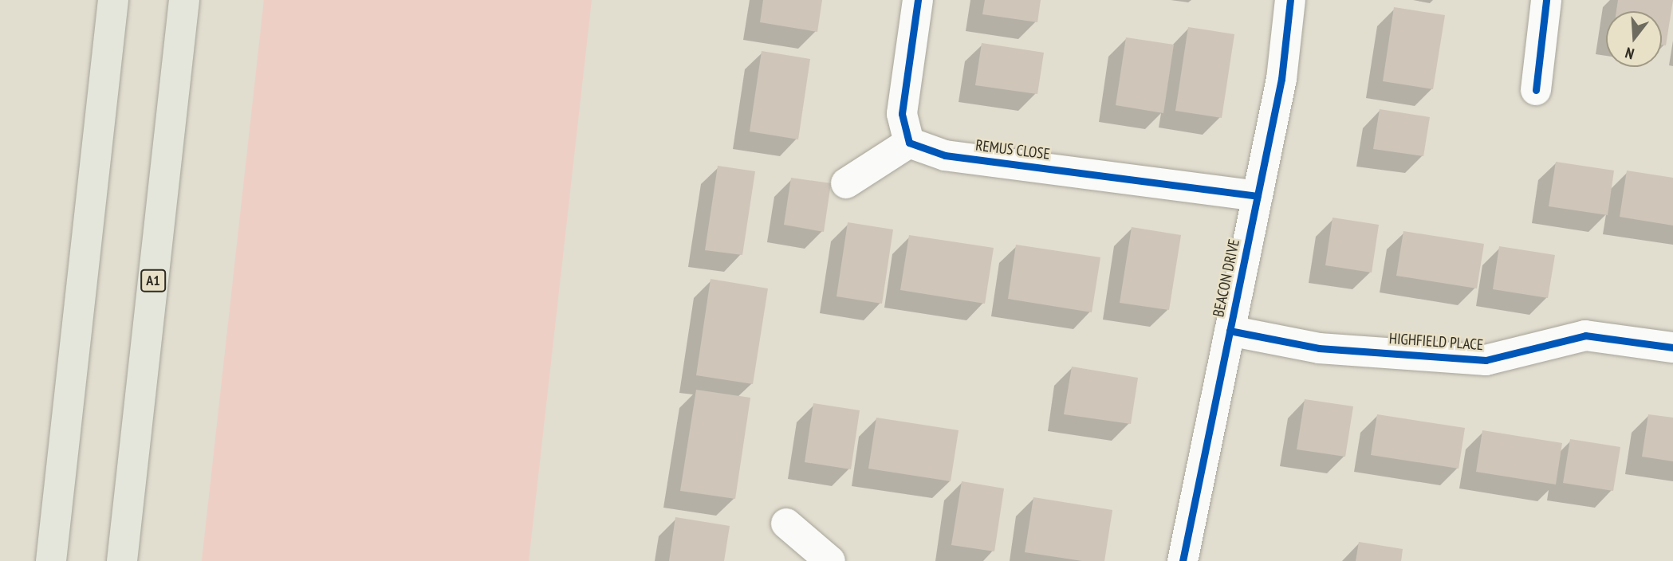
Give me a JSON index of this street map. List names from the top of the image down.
{
  "streets": {
    "highway": ["A1"],
    "street": ["REMUS CLOSE", "BEACON DRIVE", "HIGHFIELD PLACE"]
  },
  "crossings": [
    ["REMUS CLOSE", "BEACON DRIVE"],
    ["BEACON DRIVE", "HIGHFIELD PLACE"]
  ],
  "north": "bottom"
}
